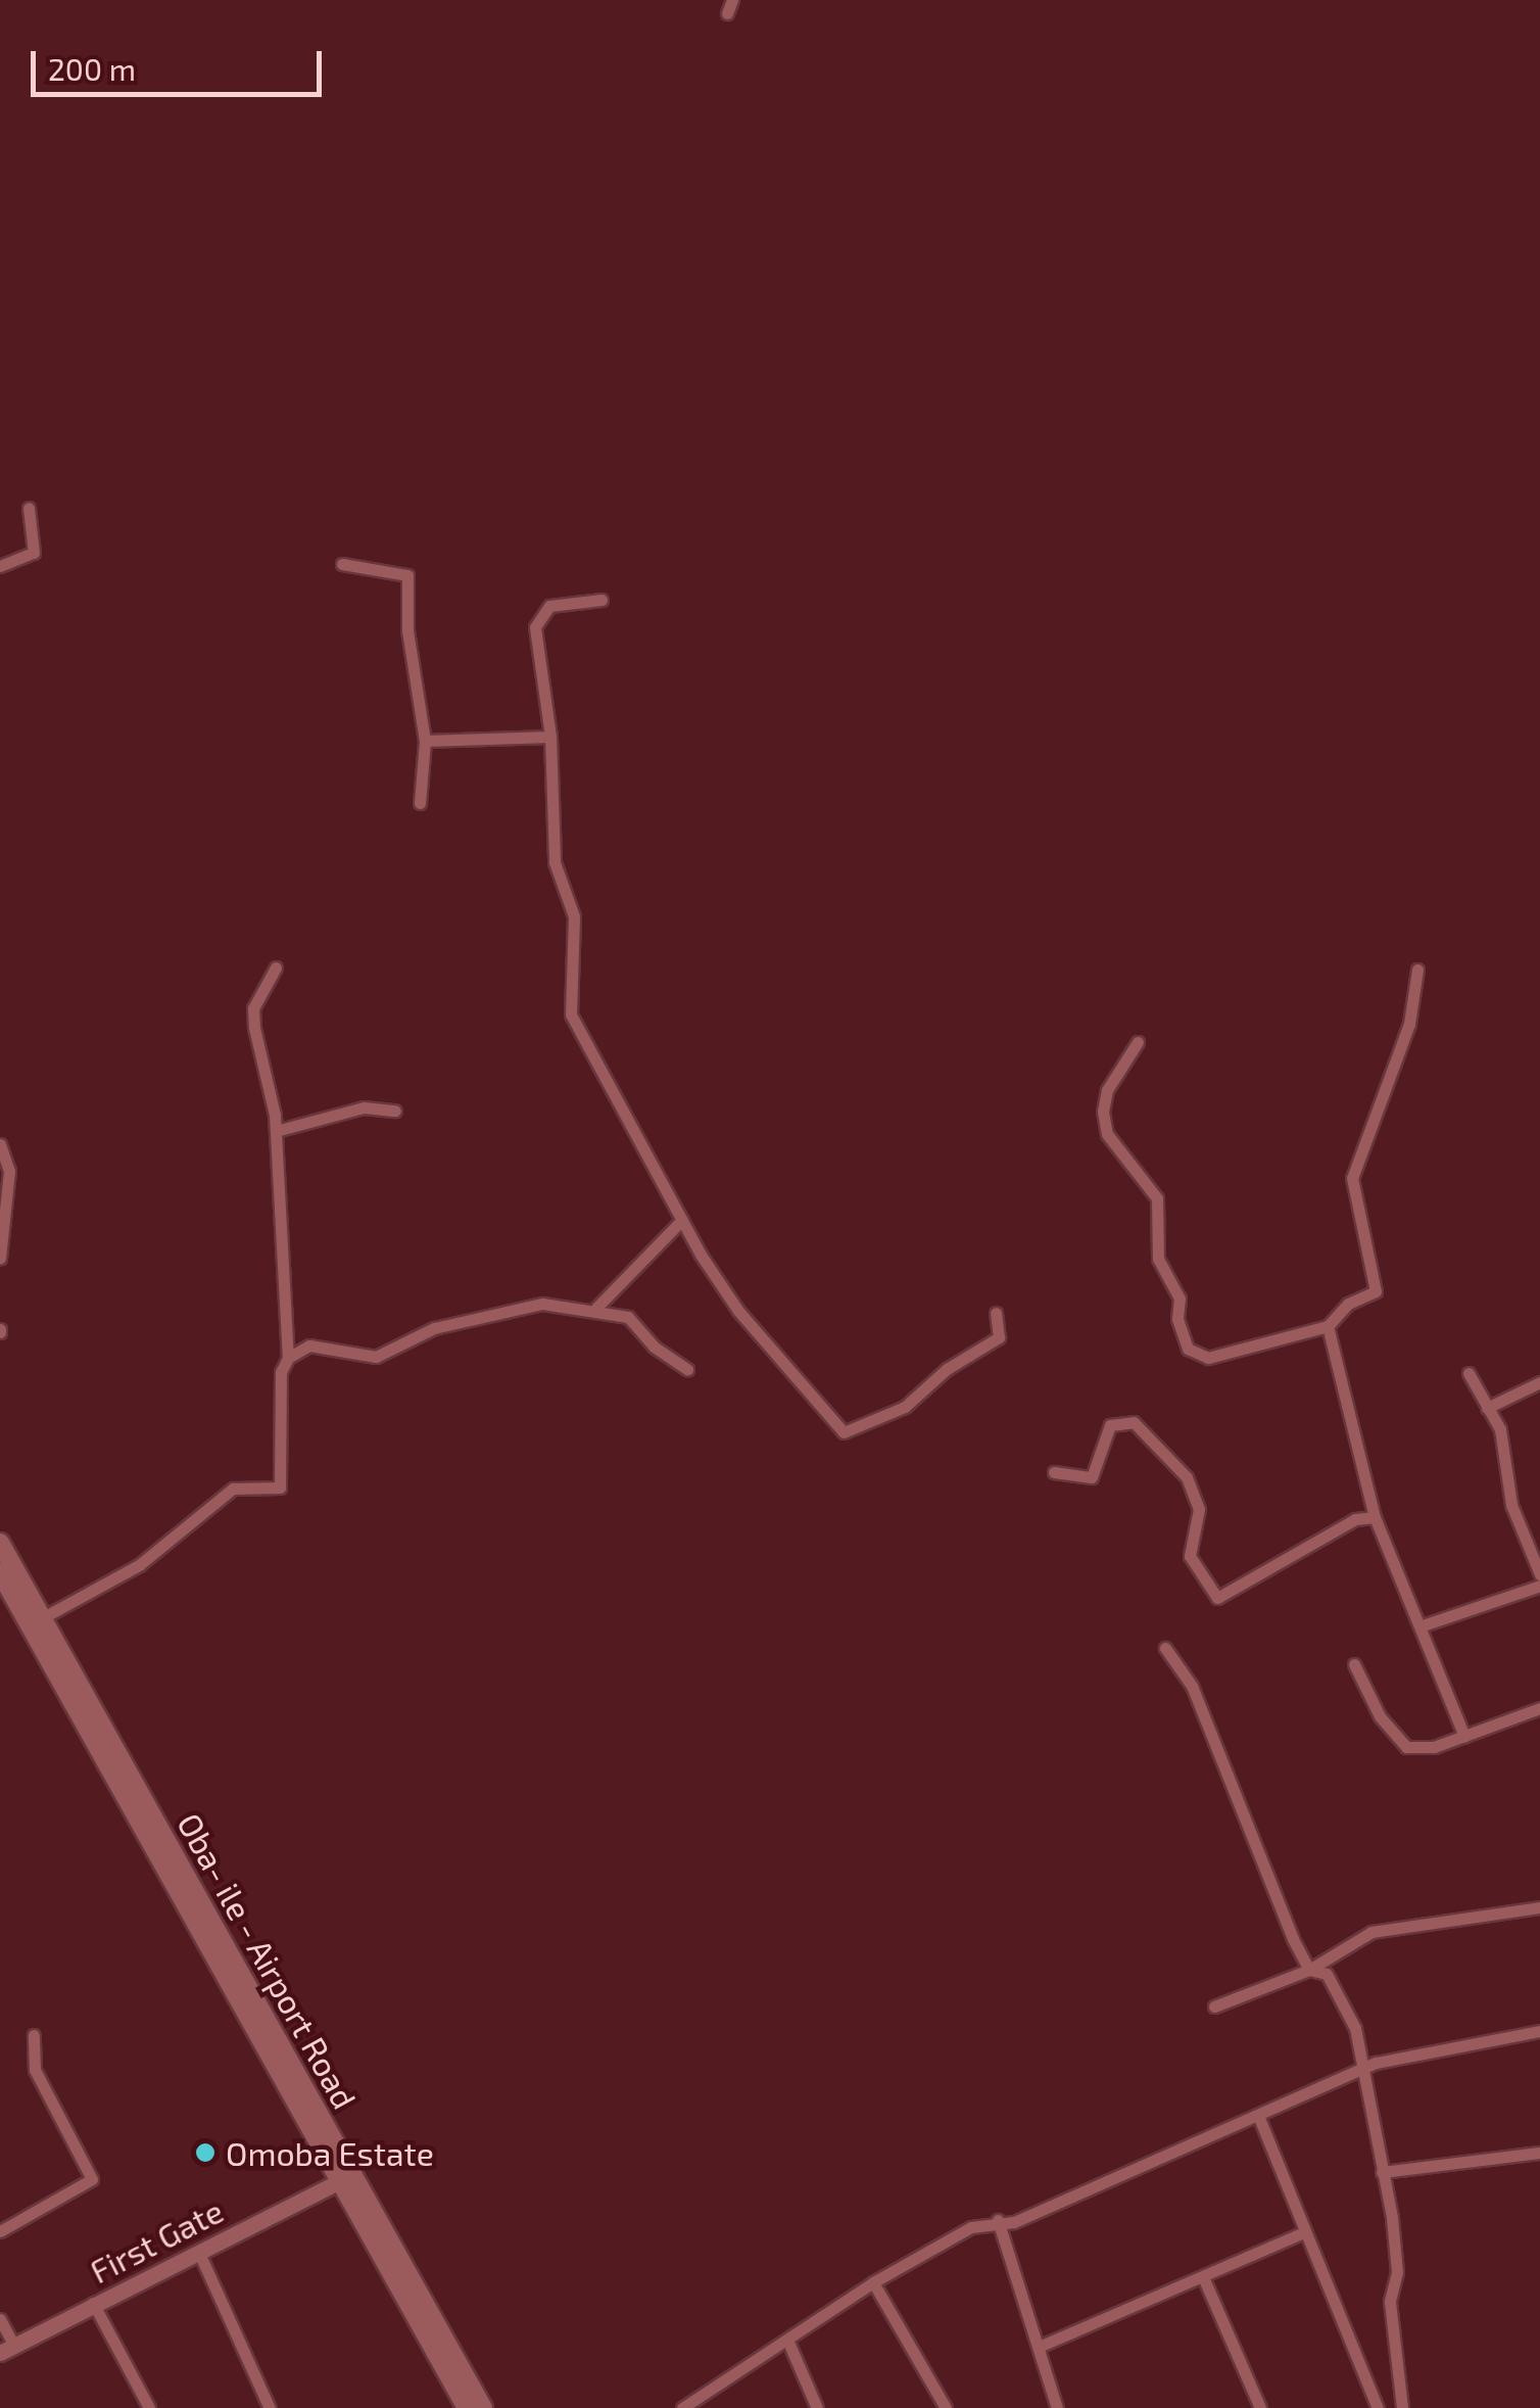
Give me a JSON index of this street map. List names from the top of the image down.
{
  "streets": {
    "main road": ["Oba- ile - Airport Road"],
    "street": ["First Gate"]
  },
  "crossings": [
    ["Oba- ile - Airport Road", "First Gate"]
  ],
  "places": ["Omoba Estate"],
  "scale_bar": "200 m"
}
